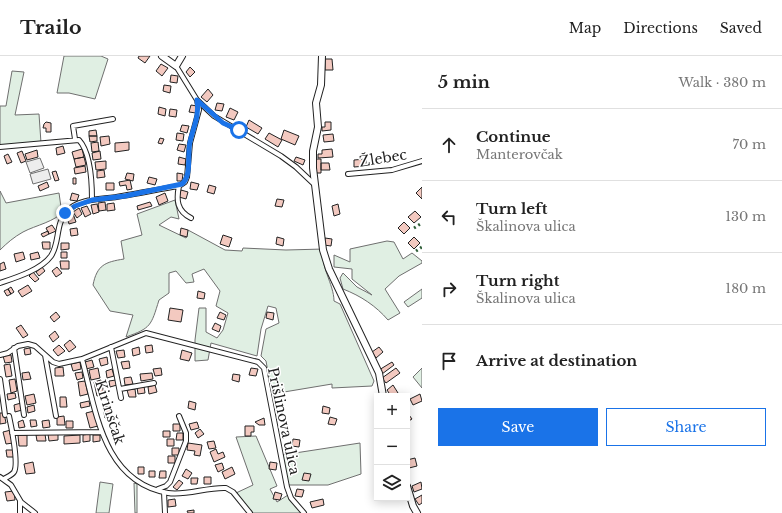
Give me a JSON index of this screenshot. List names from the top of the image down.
{
  "streets": {
    "street": ["Žlebec", "Kirinščak", "Prišlinova ulica"]
  },
  "crossings": [
    ["Kirinščak", "Prišlinova ulica"]
  ],
  "page": {
    "header": "Trailo",
    "nav": ["Map", "Directions", "Saved"],
    "heading": ["5 min", "Walk · 380 m"],
    "list": [
      ["Continue", "Manterovčak", "70 m"],
      ["Turn left", "Škalinova ulica", "130 m"],
      ["Turn right", "Škalinova ulica", "180 m"],
      "Arrive at destination"
    ],
    "map_buttons": ["+", "−"],
    "buttons": ["Save", "Share"]
  }
}
